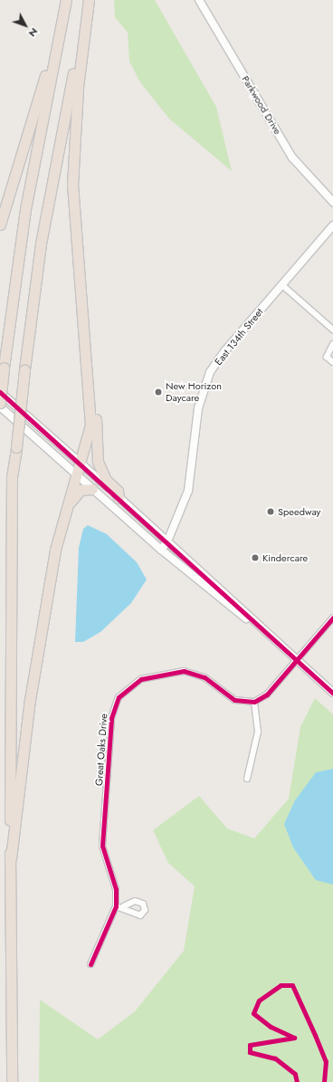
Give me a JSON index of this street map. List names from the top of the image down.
{
  "streets": {
    "street": ["Parkwood Drive", "East 134th Street", "Great Oaks Drive"]
  },
  "places": ["New Horizon Daycare", "Speedway", "Kindercare"],
  "north": "bottom right"
}
